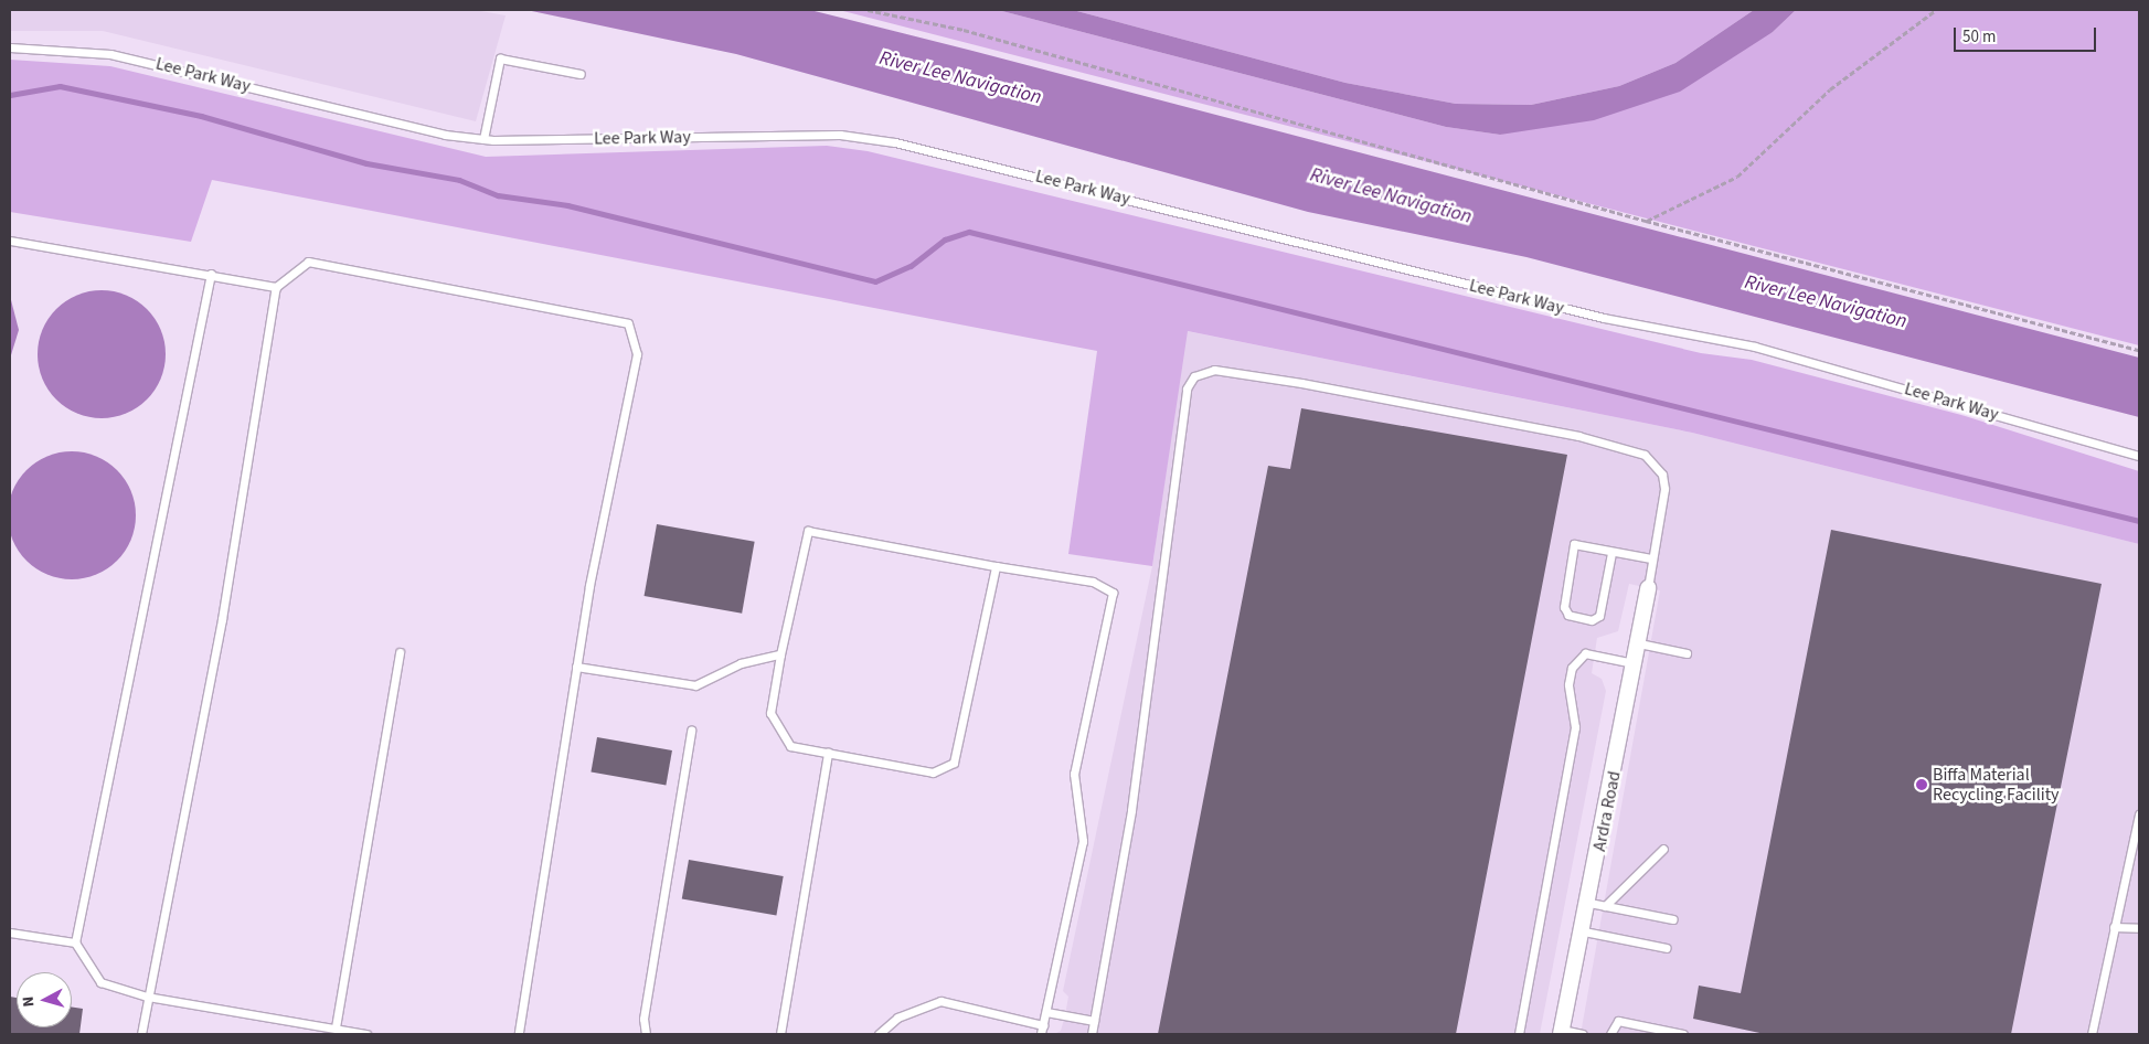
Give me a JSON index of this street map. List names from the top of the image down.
{
  "streets": {
    "street": ["Ardra Road"],
    "lane": ["Lee Park Way"]
  },
  "water": ["River Lee Navigation"],
  "places": ["Biffa Material Recycling Facility"],
  "scale_bar": "50 m",
  "north": "left"
}
